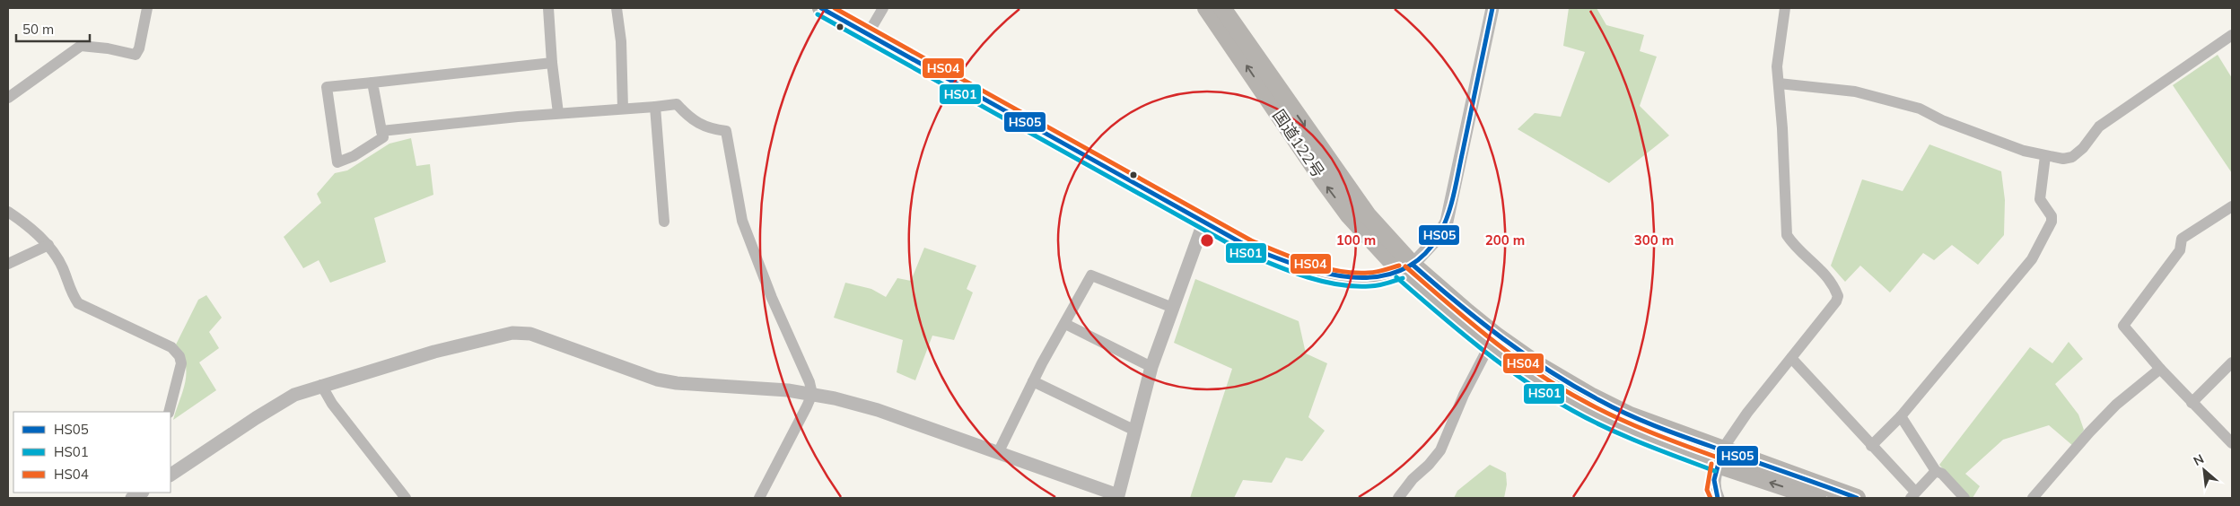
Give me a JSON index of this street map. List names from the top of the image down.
{
  "streets": {
    "highway": ["国道122号"]
  },
  "lines": ["transit line HS05", "transit line HS04", "transit line HS01"],
  "legend": ["HS05", "HS01", "HS04"],
  "scale_bar": "50 m",
  "north": "top left",
  "rings": ["100 m", "200 m", "300 m"]
}
